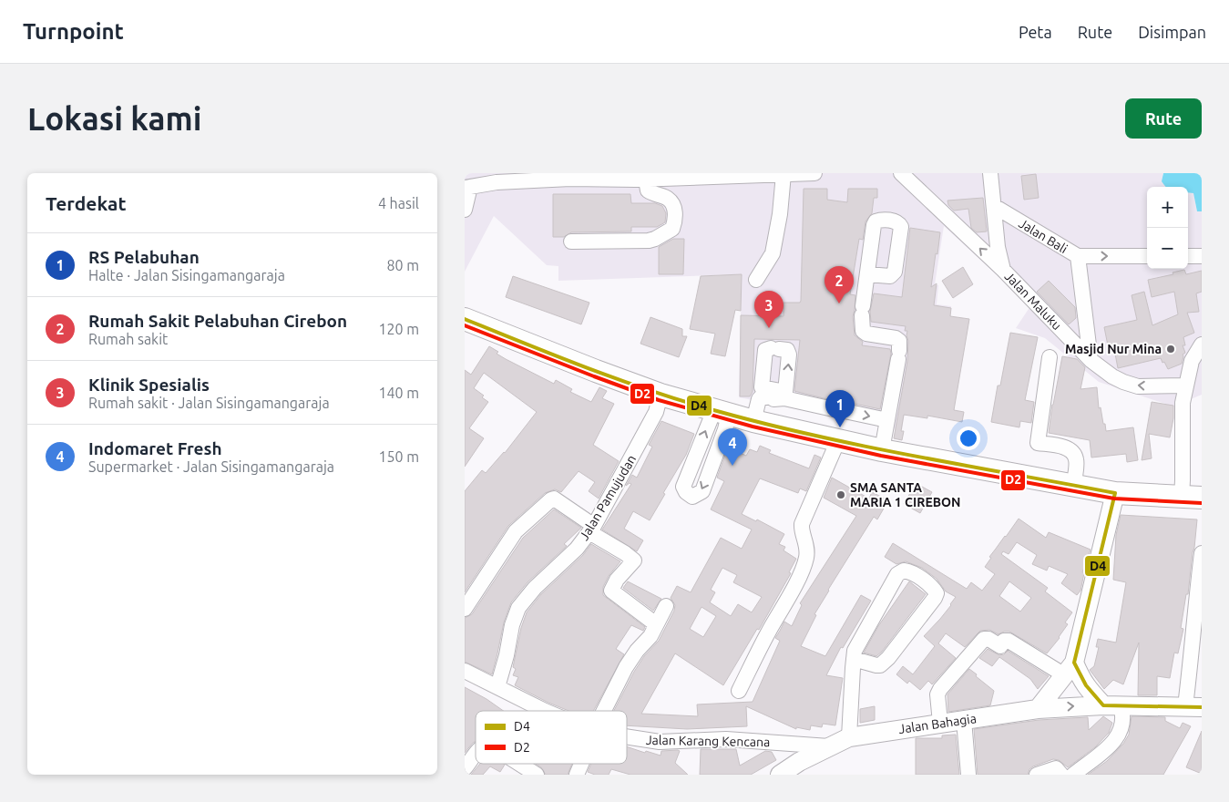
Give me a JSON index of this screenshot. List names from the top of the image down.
{
  "streets": {
    "main road": ["Jalan Bahagia"],
    "street": [
      "Jalan Bali",
      "Jalan Maluku",
      "Jalan Pamujudan",
      "Jalan Karang Kencana"
    ]
  },
  "crossings": [
    ["Jalan Pamujudan", "Jalan Karang Kencana"],
    ["Jalan Bahagia", "Jalan Karang Kencana"]
  ],
  "one_way": ["Jalan Bali", "Jalan Maluku"],
  "places": ["Masjid Nur Mina", "SMA SANTA MARIA 1 CIREBON"],
  "lines": ["transit line D4", "transit line D2"],
  "legend": ["D4", "D2"],
  "page": {
    "header": "Turnpoint",
    "nav": ["Peta", "Rute", "Disimpan"],
    "buttons": "Rute",
    "title": "Lokasi kami",
    "heading": ["Terdekat", "4 hasil"],
    "map_buttons": ["+", "−"],
    "list": [
      {
        "mark": "1",
        "name": "RS Pelabuhan",
        "note": "Halte · Jalan Sisingamangaraja",
        "value": "80 m"
      },
      {
        "mark": "2",
        "name": "Rumah Sakit Pelabuhan Cirebon",
        "note": "Rumah sakit",
        "value": "120 m"
      },
      {
        "mark": "3",
        "name": "Klinik Spesialis",
        "note": "Rumah sakit · Jalan Sisingamangaraja",
        "value": "140 m"
      },
      {
        "mark": "4",
        "name": "Indomaret Fresh",
        "note": "Supermarket · Jalan Sisingamangaraja",
        "value": "150 m"
      }
    ],
    "pins": [
      "2",
      "3",
      "1",
      "4"
    ]
  }
}
